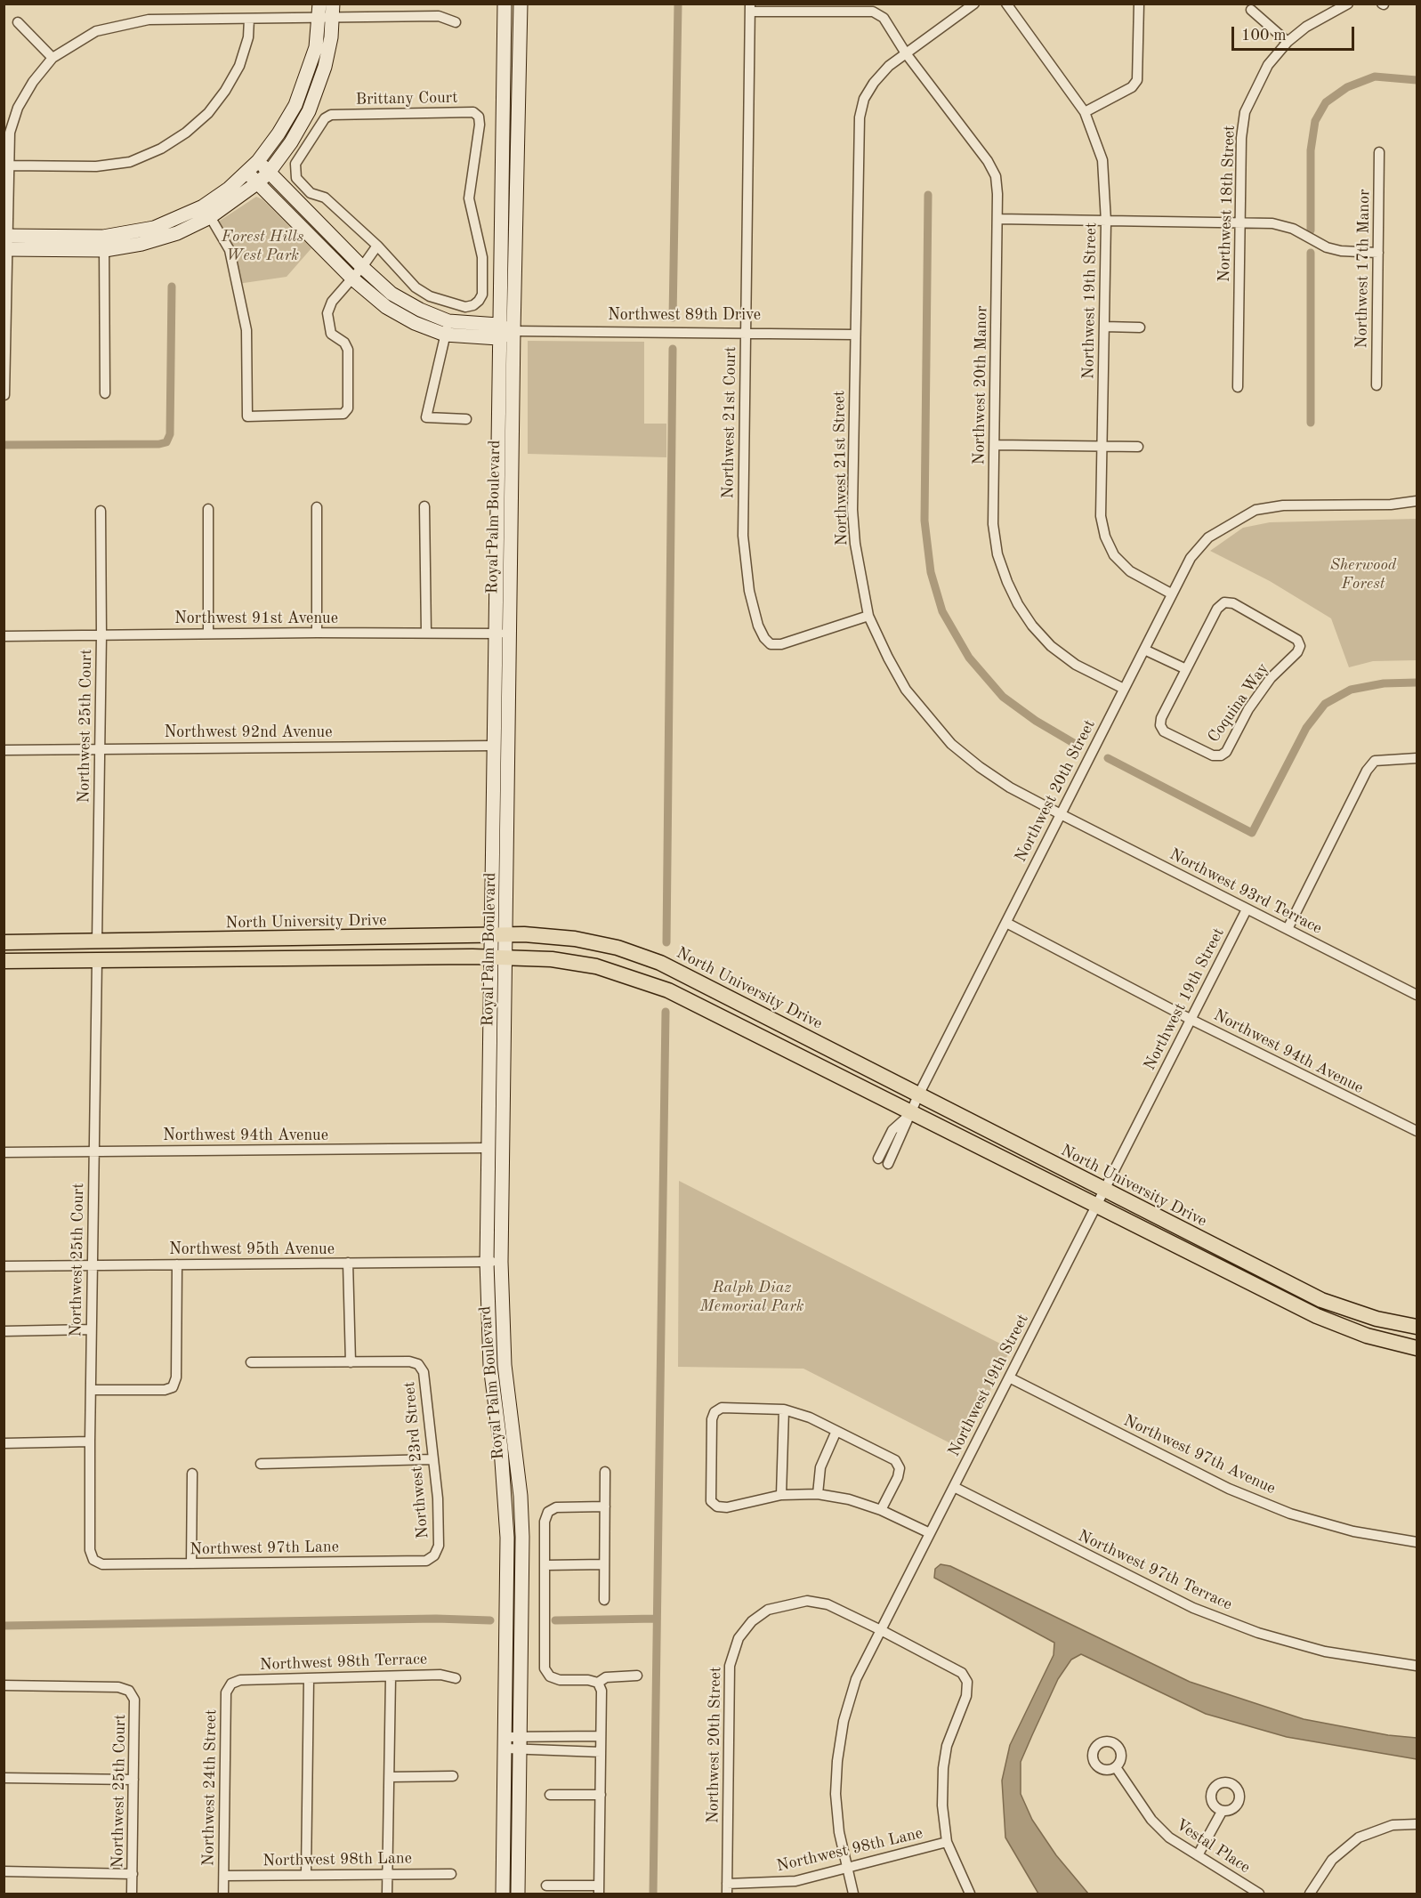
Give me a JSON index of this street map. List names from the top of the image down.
{
  "streets": {
    "main road": ["Northwest 89th Drive", "Royal Palm Boulevard", "North University Drive"],
    "street": [
      "Brittany Court",
      "Northwest 18th Street",
      "Northwest 17th Manor",
      "Northwest 19th Street",
      "Northwest 20th Manor",
      "Northwest 21st Court",
      "Northwest 21st Street",
      "Northwest 91st Avenue",
      "Coquina Way",
      "Northwest 25th Court",
      "Northwest 92nd Avenue",
      "Northwest 20th Street",
      "Northwest 93rd Terrace",
      "Northwest 94th Avenue",
      "Northwest 95th Avenue",
      "Northwest 97th Avenue",
      "Northwest 23rd Street",
      "Northwest 97th Lane",
      "Northwest 97th Terrace",
      "Northwest 98th Terrace",
      "Northwest 24th Street",
      "Vestal Place",
      "Northwest 98th Lane"
    ]
  },
  "crossings": [
    ["Northwest 19th Street", "Northwest 20th Street"],
    ["Northwest 19th Street", "Northwest 93rd Terrace"],
    ["Northwest 19th Street", "North University Drive"],
    ["Northwest 19th Street", "Northwest 94th Avenue"],
    ["Northwest 19th Street", "Northwest 97th Avenue"],
    ["Northwest 19th Street", "Northwest 97th Terrace"],
    ["Northwest 19th Street", "Northwest 98th Lane"],
    ["Northwest 89th Drive", "Northwest 21st Court"],
    ["Northwest 89th Drive", "Northwest 21st Street"],
    ["Northwest 89th Drive", "Royal Palm Boulevard"],
    ["Northwest 20th Manor", "Northwest 21st Court"],
    ["Northwest 20th Manor", "Northwest 21st Street"],
    ["Northwest 20th Manor", "Northwest 20th Street"],
    ["Northwest 21st Court", "Northwest 21st Street"],
    ["Northwest 21st Street", "Northwest 20th Street"],
    ["Northwest 21st Street", "Northwest 93rd Terrace"],
    ["Royal Palm Boulevard", "Northwest 91st Avenue"],
    ["Royal Palm Boulevard", "Northwest 92nd Avenue"],
    ["Royal Palm Boulevard", "North University Drive"],
    ["Royal Palm Boulevard", "Northwest 94th Avenue"],
    ["Royal Palm Boulevard", "Northwest 95th Avenue"],
    ["Northwest 91st Avenue", "Northwest 25th Court"],
    ["Northwest 25th Court", "Northwest 92nd Avenue"],
    ["Northwest 25th Court", "North University Drive"],
    ["Northwest 25th Court", "Northwest 94th Avenue"],
    ["Northwest 25th Court", "Northwest 95th Avenue"],
    ["Northwest 25th Court", "Northwest 97th Lane"],
    ["Northwest 20th Street", "Northwest 93rd Terrace"],
    ["Northwest 20th Street", "North University Drive"],
    ["Northwest 20th Street", "Northwest 94th Avenue"],
    ["Northwest 20th Street", "Northwest 98th Lane"],
    ["Northwest 23rd Street", "Northwest 97th Lane"],
    ["Northwest 98th Terrace", "Northwest 24th Street"],
    ["Northwest 24th Street", "Northwest 98th Lane"]
  ],
  "parks": ["Forest Hills West Park", "Sherwood Forest", "Ralph Diaz Memorial Park"],
  "scale_bar": "100 m"
}
